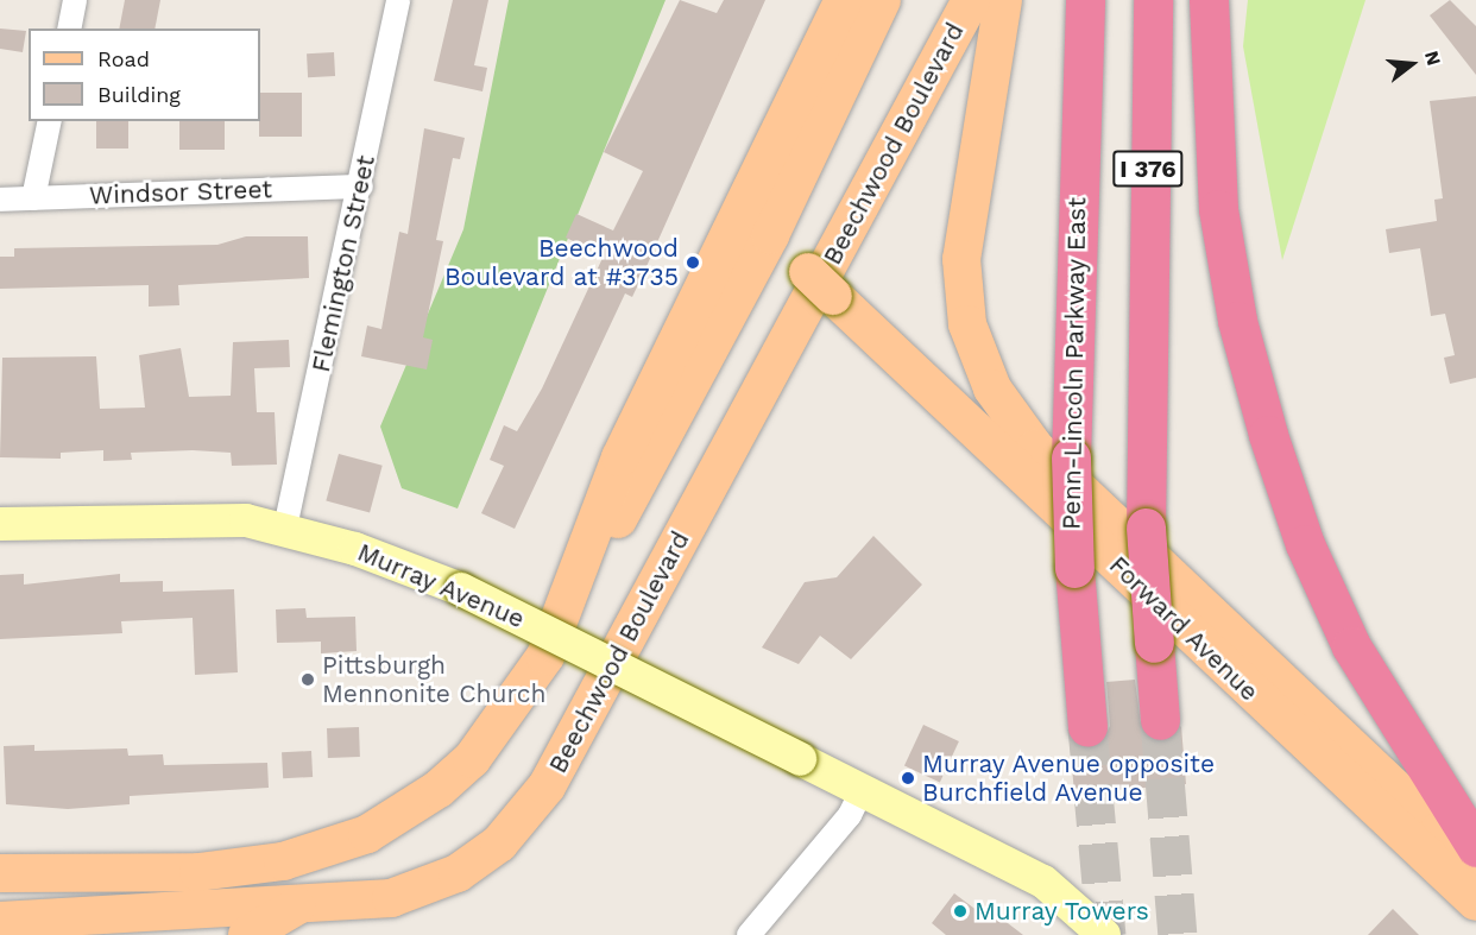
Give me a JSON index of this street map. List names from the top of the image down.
{
  "streets": {
    "highway": ["I 376", "Penn-Lincoln Parkway East"],
    "main road": ["Beechwood Boulevard", "Murray Avenue", "Forward Avenue"],
    "street": ["Windsor Street", "Flemington Street"]
  },
  "crossings": [
    ["Windsor Street", "Flemington Street"],
    ["Flemington Street", "Murray Avenue"]
  ],
  "places": [
    "Beechwood Boulevard at #3735",
    "Pittsburgh Mennonite Church",
    "Murray Avenue opposite Burchfield Avenue",
    "Murray Towers"
  ],
  "legend": ["Road", "Building"],
  "north": "right"
}
